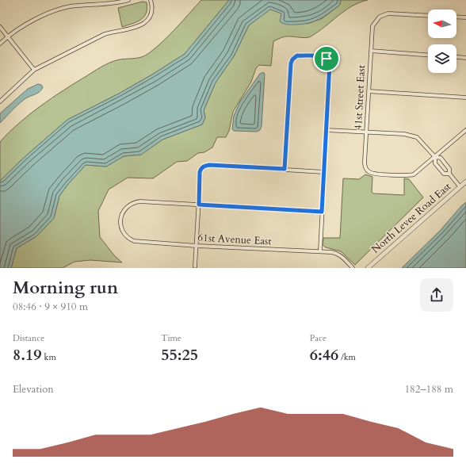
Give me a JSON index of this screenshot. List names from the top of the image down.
{
  "streets": {
    "street": ["41st Street East", "North Levee Road East", "61st Avenue East"]
  },
  "north": "left",
  "page": {
    "heading": ["Morning run", "08:46 · 9 × 910 m"],
    "stats": [
      ["Distance", "8.19 km"],
      ["Time", "55:25"],
      ["Pace", "6:46 /km"]
    ],
    "chart": ["Elevation", "182–188 m"]
  }
}
